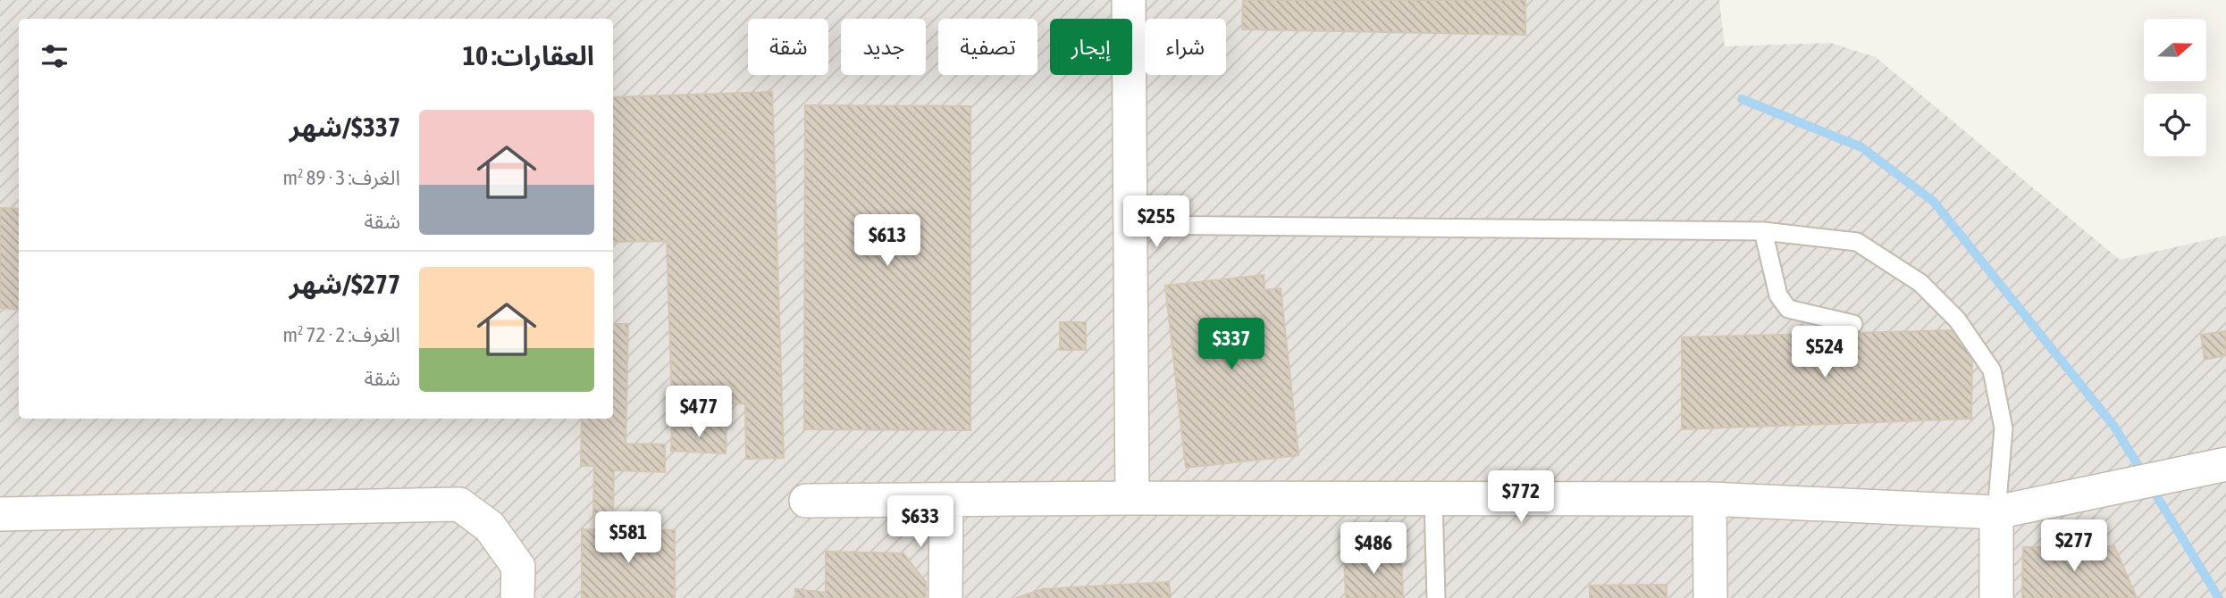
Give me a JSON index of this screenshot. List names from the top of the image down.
{
  "north": "right",
  "page": {
    "chip": [
      "شراء",
      "إيجار",
      "تصفية",
      "جديد",
      "شقة"
    ],
    "heading": "العقارات: 10",
    "list": [
      {
        "name": "$337/شهر",
        "note": "الغرف: 3 · 89 m² · شقة"
      },
      {
        "name": "$277/شهر",
        "note": "الغرف: 2 · 72 m² · شقة"
      }
    ],
    "price": [
      "$255",
      "$613",
      "$337",
      "$524",
      "$477",
      "$772",
      "$633",
      "$581",
      "$277",
      "$486"
    ]
  }
}
